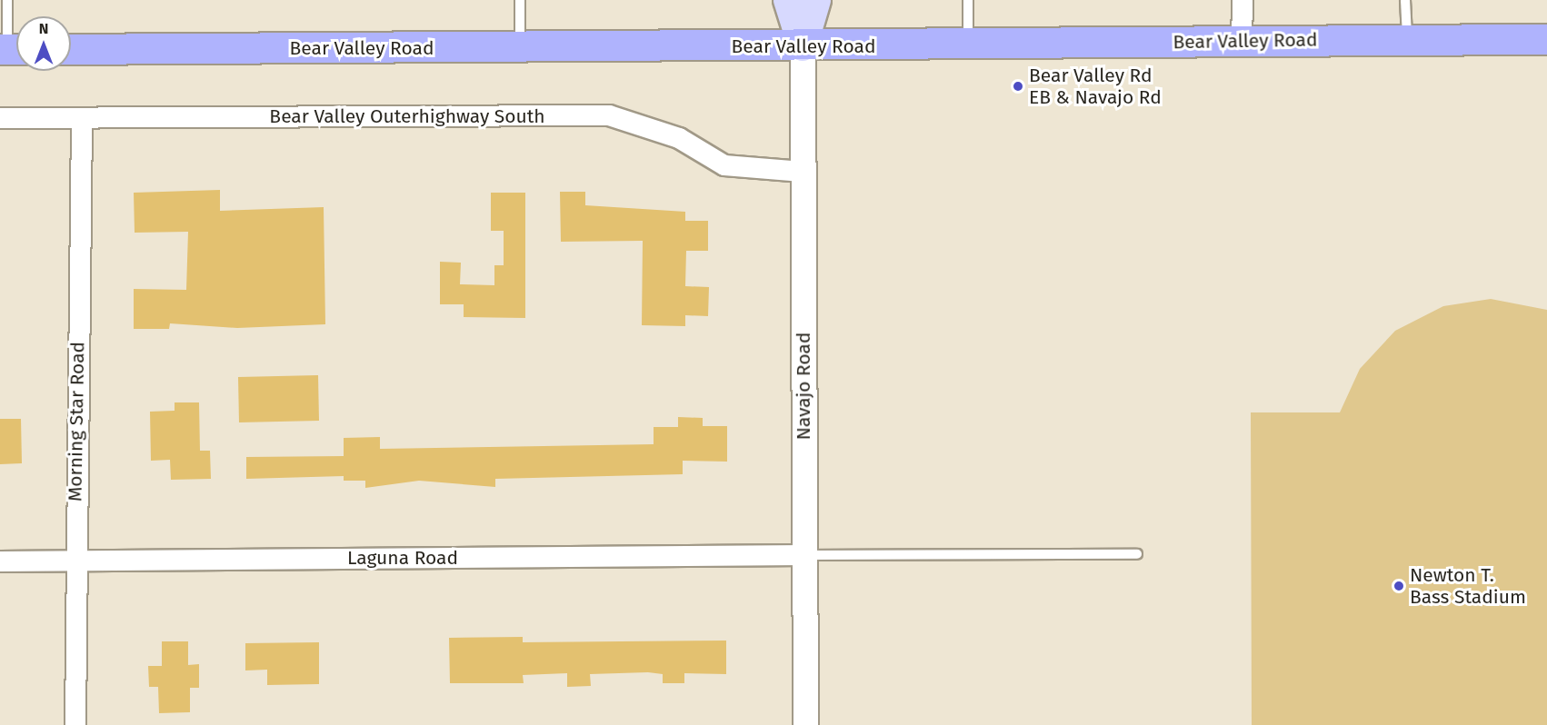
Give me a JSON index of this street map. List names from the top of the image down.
{
  "streets": {
    "main road": ["Bear Valley Road", "Navajo Road"],
    "street": ["Bear Valley Outerhighway South", "Morning Star Road", "Laguna Road"]
  },
  "crossings": [
    ["Bear Valley Road", "Navajo Road"],
    ["Bear Valley Outerhighway South", "Navajo Road"],
    ["Bear Valley Outerhighway South", "Morning Star Road"],
    ["Navajo Road", "Laguna Road"],
    ["Morning Star Road", "Laguna Road"]
  ],
  "places": ["Bear Valley Rd EB & Navajo Rd", "Newton T. Bass Stadium"],
  "north": "top"
}
